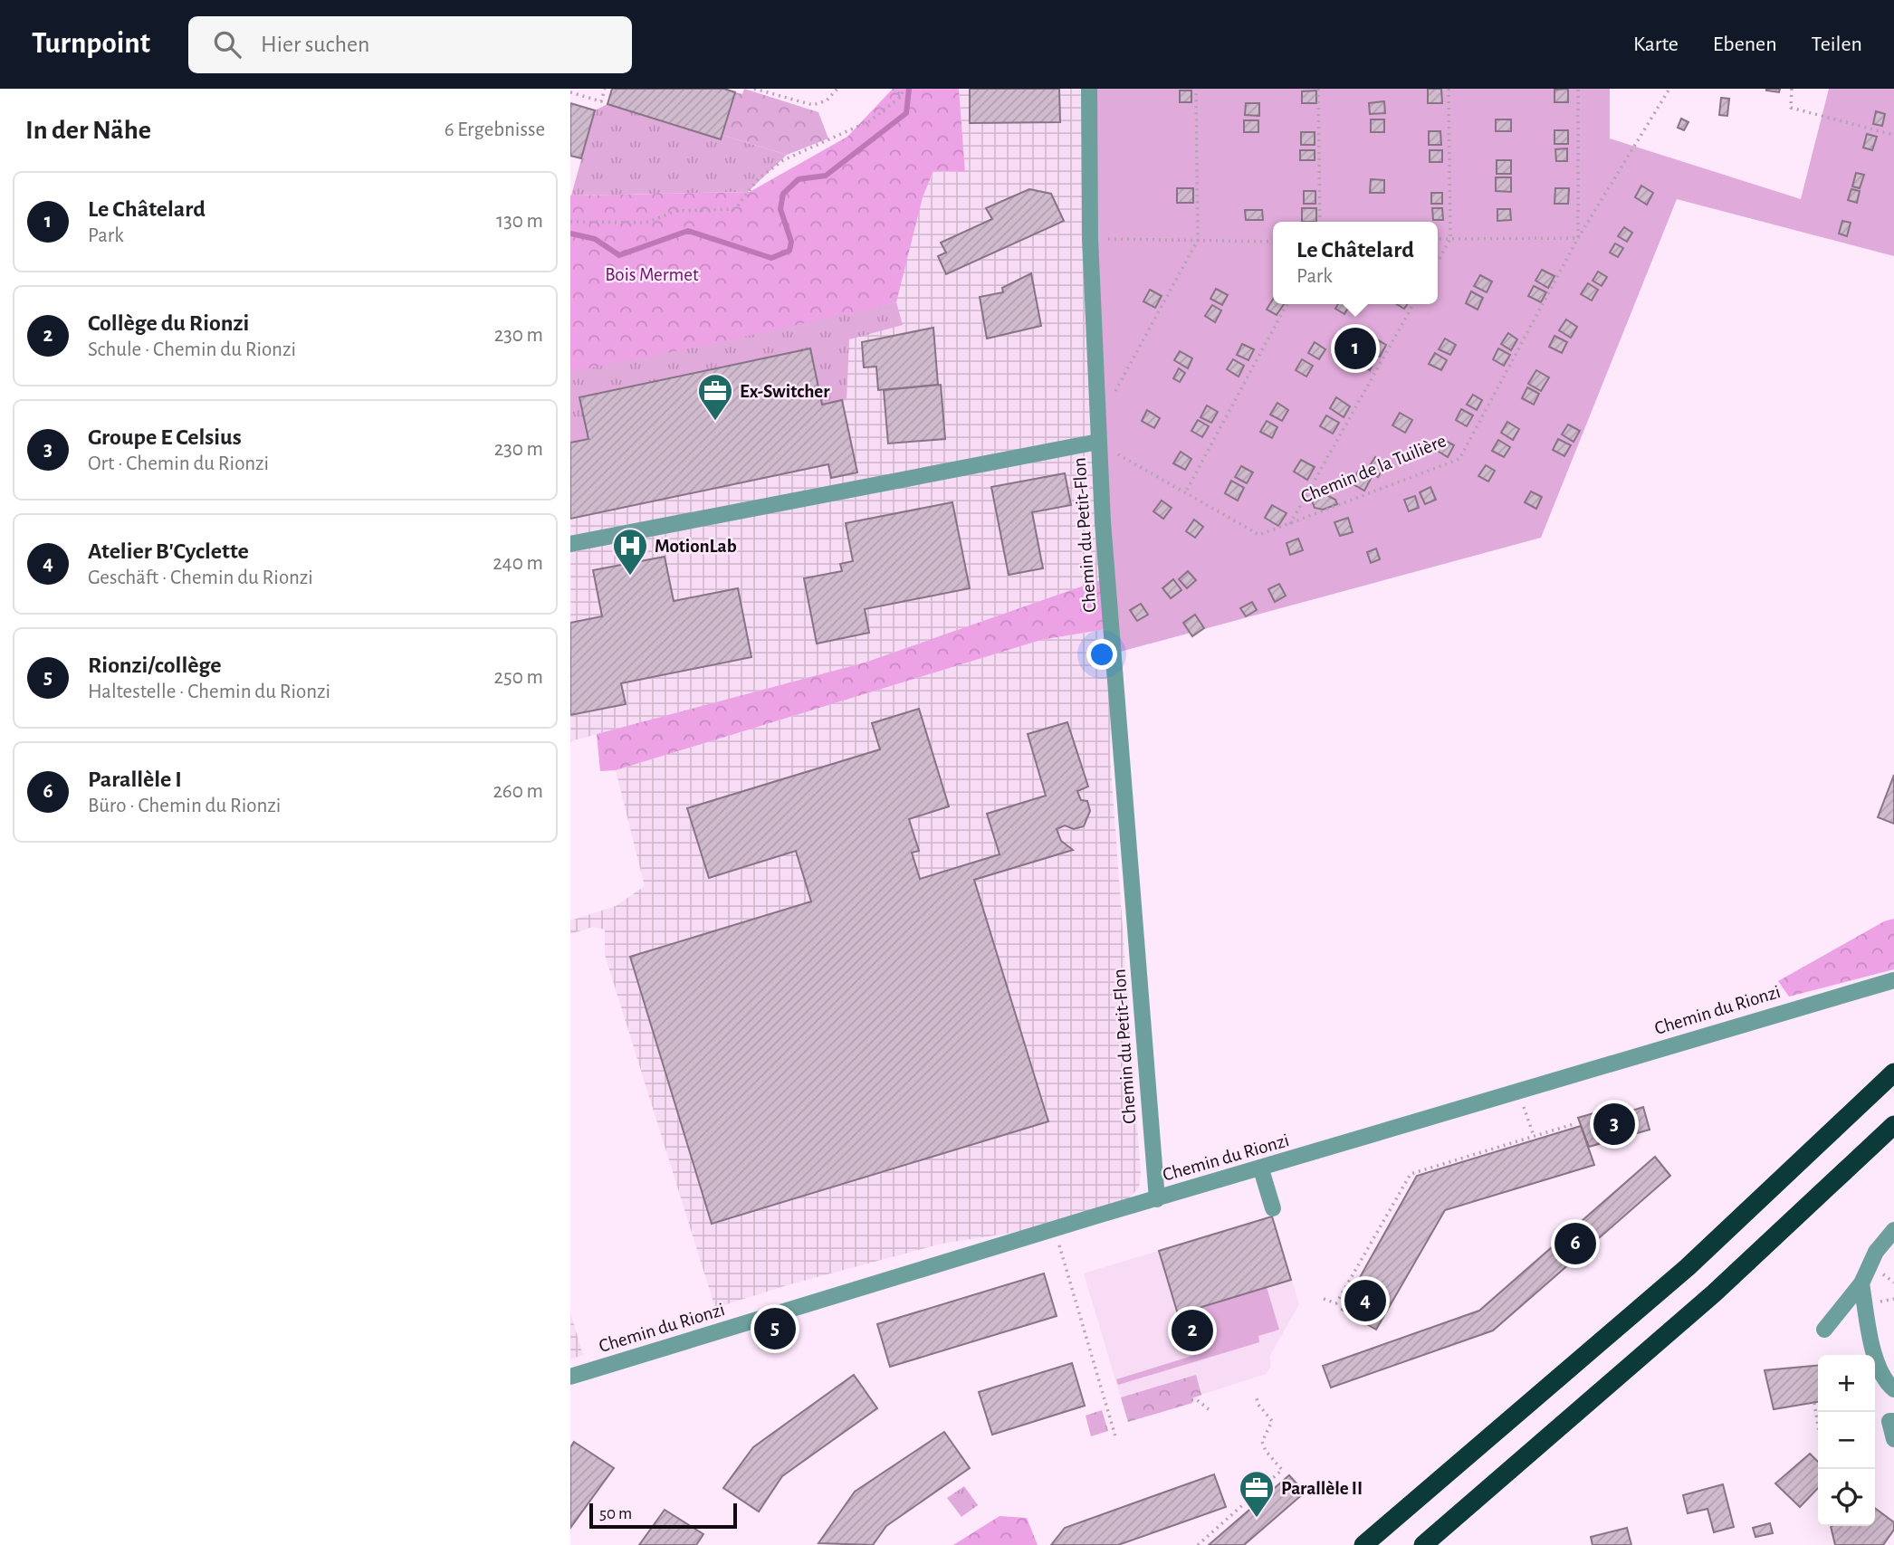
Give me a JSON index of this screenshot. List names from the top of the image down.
{
  "streets": {
    "street": ["Chemin du Petit-Flon", "Chemin du Rionzi"],
    "path": ["Chemin de la Tuilière"]
  },
  "crossings": [
    ["Chemin du Petit-Flon", "Chemin du Rionzi"]
  ],
  "parks": ["Bois Mermet"],
  "places": {
    "office": ["Ex-Switcher", "Parallèle II"],
    "hospital": ["MotionLab"]
  },
  "scale_bar": "50 m",
  "page": {
    "header": "Turnpoint",
    "search": "Hier suchen",
    "nav": ["Karte", "Ebenen", "Teilen"],
    "heading": ["In der Nähe", "6 Ergebnisse"],
    "list": [
      {
        "mark": "1",
        "name": "Le Châtelard",
        "note": "Park",
        "value": "130 m"
      },
      {
        "mark": "2",
        "name": "Collège du Rionzi",
        "note": "Schule · Chemin du Rionzi",
        "value": "230 m"
      },
      {
        "mark": "3",
        "name": "Groupe E Celsius",
        "note": "Ort · Chemin du Rionzi",
        "value": "230 m"
      },
      {
        "mark": "4",
        "name": "Atelier B'Cyclette",
        "note": "Geschäft · Chemin du Rionzi",
        "value": "240 m"
      },
      {
        "mark": "5",
        "name": "Rionzi/collège",
        "note": "Haltestelle · Chemin du Rionzi",
        "value": "250 m"
      },
      {
        "mark": "6",
        "name": "Parallèle I",
        "note": "Büro · Chemin du Rionzi",
        "value": "260 m"
      }
    ],
    "popup": ["Le Châtelard", "Park"],
    "pins": [
      "1",
      "3",
      "6",
      "4",
      "5",
      "2"
    ],
    "map_buttons": ["+", "−"],
    "scale": "50 m"
  }
}
